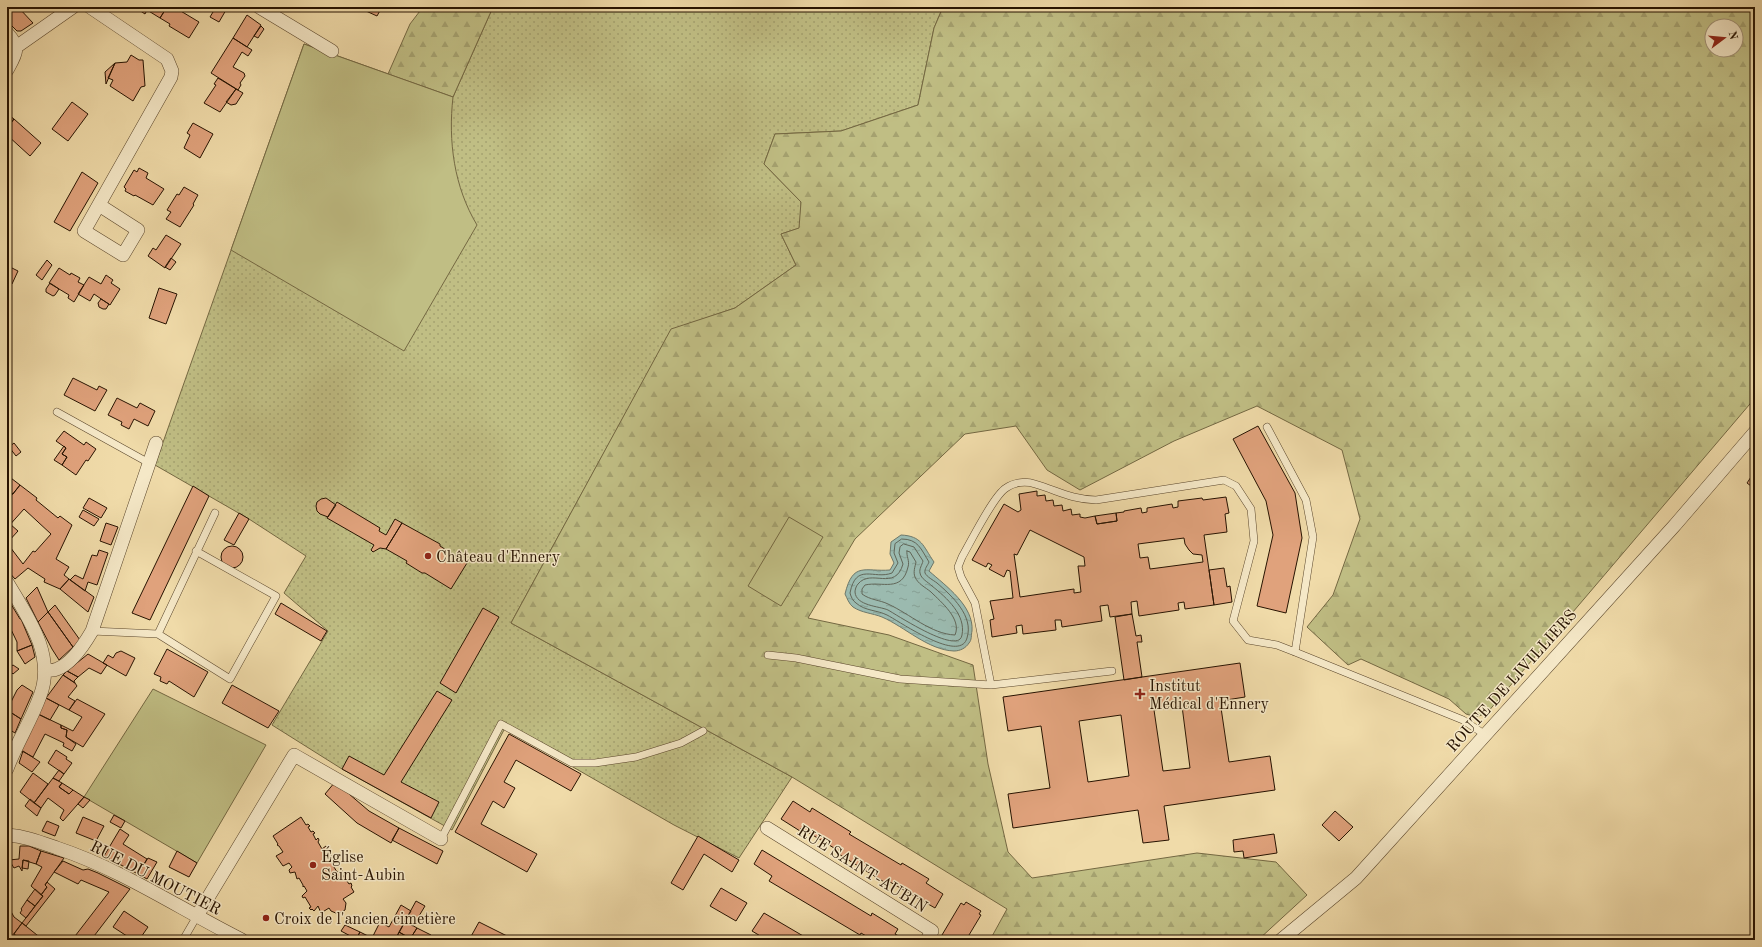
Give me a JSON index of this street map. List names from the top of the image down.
{
  "streets": {
    "street": ["ROUTE DE LIVILLIERS", "RUE SAINT-AUBIN", "RUE DU MOUTIER"]
  },
  "places": {
    "other": ["Château d'Ennery", "Église Saint-Aubin", "Croix de l'ancien cimetière"],
    "health": ["Institut Médical d'Ennery"]
  },
  "north": "right"
}
